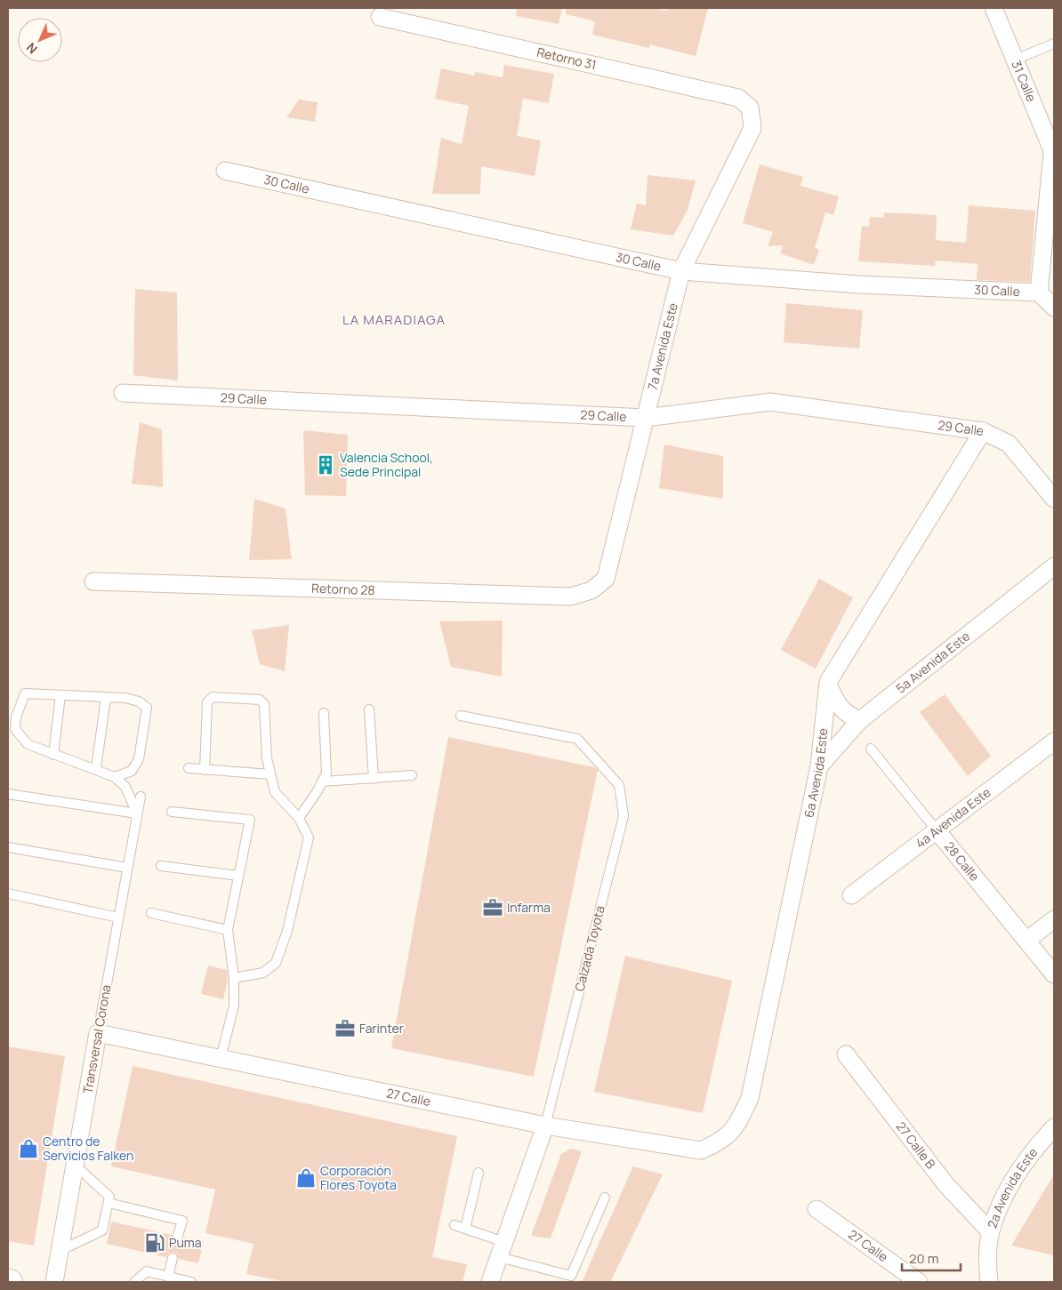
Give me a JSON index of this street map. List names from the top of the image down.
{
  "streets": {
    "street": [
      "Retorno 31",
      "31 Calle",
      "30 Calle",
      "7a Avenida Este",
      "29 Calle",
      "Retorno 28",
      "5a Avenida Este",
      "6a Avenida Este",
      "4a Avenida Este",
      "28 Calle",
      "Calzada Toyota",
      "Transversal Corona",
      "27 Calle",
      "27 Calle B",
      "2a Avenida Este"
    ]
  },
  "crossings": [
    ["Retorno 31", "7a Avenida Este"],
    ["30 Calle", "7a Avenida Este"],
    ["7a Avenida Este", "29 Calle"],
    ["7a Avenida Este", "Retorno 28"],
    ["29 Calle", "6a Avenida Este"],
    ["5a Avenida Este", "6a Avenida Este"],
    ["6a Avenida Este", "27 Calle"],
    ["4a Avenida Este", "28 Calle"],
    ["Calzada Toyota", "27 Calle"],
    ["Transversal Corona", "27 Calle"],
    ["27 Calle B", "2a Avenida Este"]
  ],
  "districts": ["LA MARADIAGA"],
  "places": {
    "building": ["Valencia School, Sede Principal"],
    "office": ["Infarma", "Farinter"],
    "shop": ["Centro de Servicios Falken", "Corporación Flores Toyota"],
    "fuel station": ["Puma"]
  },
  "scale_bar": "20 m",
  "north": "bottom left"
}
